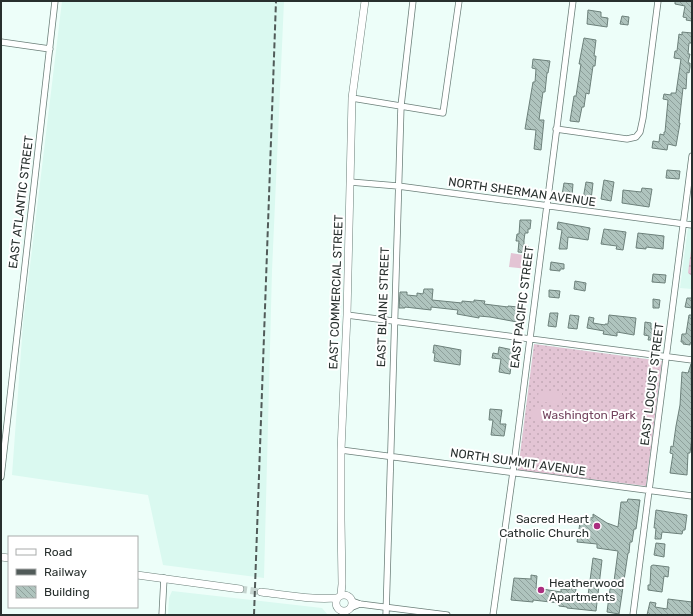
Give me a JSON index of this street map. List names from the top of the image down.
{
  "streets": {
    "street": [
      "NORTH SHERMAN AVENUE",
      "EAST ATLANTIC STREET",
      "EAST COMMERCIAL STREET",
      "EAST BLAINE STREET",
      "EAST PACIFIC STREET",
      "EAST LOCUST STREET",
      "NORTH SUMMIT AVENUE"
    ]
  },
  "crossings": [
    ["NORTH SHERMAN AVENUE", "EAST COMMERCIAL STREET"],
    ["NORTH SHERMAN AVENUE", "EAST BLAINE STREET"],
    ["NORTH SHERMAN AVENUE", "EAST PACIFIC STREET"],
    ["NORTH SHERMAN AVENUE", "EAST LOCUST STREET"],
    ["EAST COMMERCIAL STREET", "NORTH SUMMIT AVENUE"],
    ["EAST BLAINE STREET", "NORTH SUMMIT AVENUE"],
    ["EAST PACIFIC STREET", "NORTH SUMMIT AVENUE"],
    ["EAST LOCUST STREET", "NORTH SUMMIT AVENUE"]
  ],
  "parks": ["Washington Park"],
  "places": ["Sacred Heart Catholic Church", "Heatherwood Apartments"],
  "legend": ["Road", "Railway", "Building"]
}
